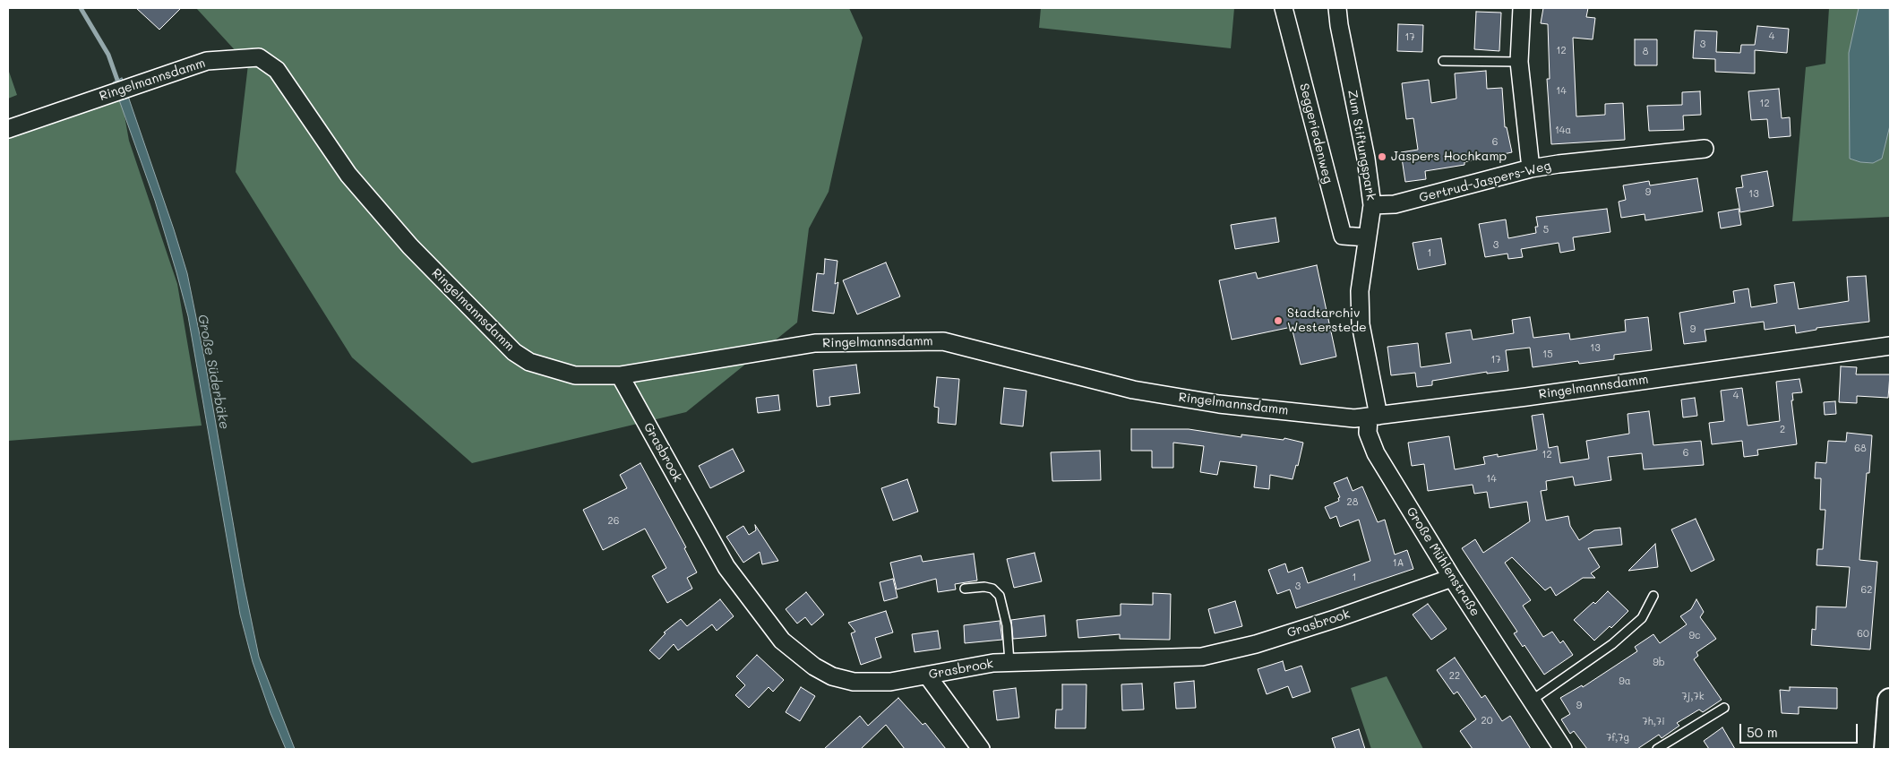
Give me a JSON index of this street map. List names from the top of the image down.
{
  "streets": {
    "street": [
      "Ringelmannsdamm",
      "Seggeriedenweg",
      "Zum Stiftungspark",
      "Gertrud-Jaspers-Weg",
      "Grasbrook",
      "Große Mühlenstraße"
    ]
  },
  "crossings": [
    ["Ringelmannsdamm", "Zum Stiftungspark"],
    ["Ringelmannsdamm", "Grasbrook"],
    ["Ringelmannsdamm", "Große Mühlenstraße"],
    ["Seggeriedenweg", "Zum Stiftungspark"],
    ["Zum Stiftungspark", "Gertrud-Jaspers-Weg"],
    ["Zum Stiftungspark", "Große Mühlenstraße"],
    ["Grasbrook", "Große Mühlenstraße"]
  ],
  "water": ["Große Süderbäke"],
  "places": ["Jaspers Hochkamp", "Stadtarchiv Westerstede"],
  "house_numbers": [
    "4",
    "17",
    "3",
    "12",
    "8",
    "14",
    "12",
    "14a",
    "6",
    "9",
    "13",
    "5",
    "3",
    "1",
    "9",
    "13",
    "15",
    "17",
    "4",
    "2",
    "68",
    "6",
    "12",
    "14",
    "28",
    "26",
    "1A",
    "1",
    "3",
    "62",
    "60",
    "9c",
    "9b",
    "22",
    "9a",
    "7j,7k",
    "9",
    "20",
    "7h,7i",
    "7f,7g"
  ],
  "scale_bar": "50 m"
}
